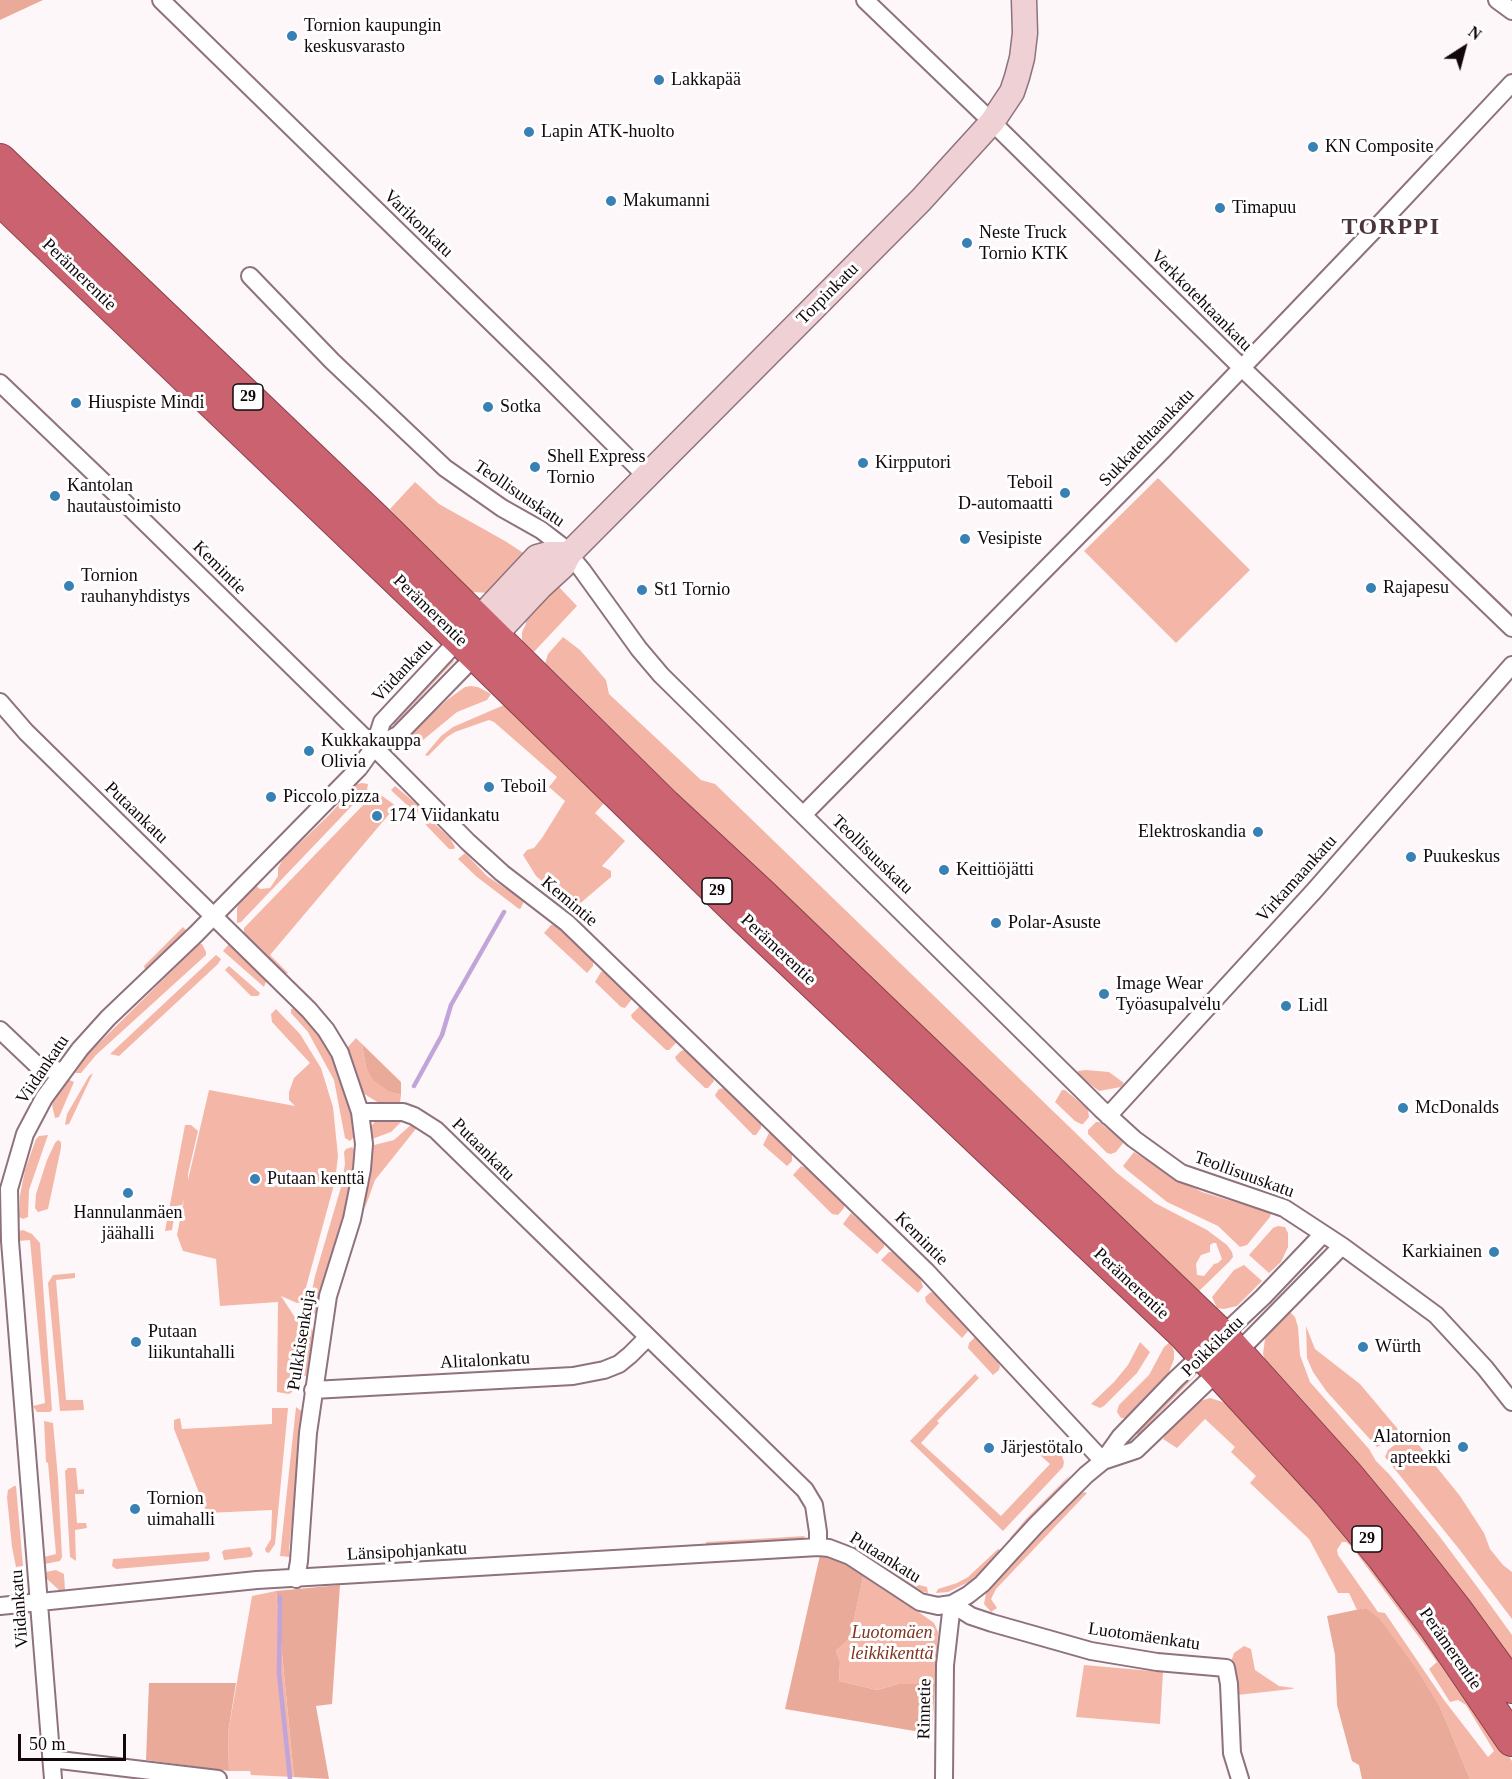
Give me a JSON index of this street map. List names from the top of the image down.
{
  "streets": {
    "highway": ["Perämerentie", "29"],
    "street": [
      "Varikonkatu",
      "Torpinkatu",
      "Verkkotehtaankatu",
      "Sukkatehtaankatu",
      "Teollisuuskatu",
      "Kemintie",
      "Viidankatu",
      "Putaankatu",
      "Virkamaankatu",
      "Pulkkisenkuja",
      "Poikkikatu",
      "Alitalonkatu",
      "Länsipohjankatu",
      "Luotomäenkatu",
      "Rinnetie"
    ]
  },
  "crossings": [
    ["Varikonkatu", "Torpinkatu"],
    ["Perämerentie", "Torpinkatu"],
    ["Perämerentie", "Viidankatu"],
    ["Perämerentie", "Poikkikatu"],
    ["Torpinkatu", "Verkkotehtaankatu"],
    ["Torpinkatu", "Teollisuuskatu"],
    ["Torpinkatu", "Viidankatu"],
    ["Verkkotehtaankatu", "Sukkatehtaankatu"],
    ["Sukkatehtaankatu", "Teollisuuskatu"],
    ["Teollisuuskatu", "Virkamaankatu"],
    ["Teollisuuskatu", "Poikkikatu"],
    ["Kemintie", "Viidankatu"],
    ["Kemintie", "Poikkikatu"],
    ["Viidankatu", "Putaankatu"],
    ["Viidankatu", "Länsipohjankatu"],
    ["Putaankatu", "Pulkkisenkuja"],
    ["Putaankatu", "Poikkikatu"],
    ["Putaankatu", "Alitalonkatu"],
    ["Putaankatu", "Länsipohjankatu"],
    ["Putaankatu", "Luotomäenkatu"],
    ["Putaankatu", "Rinnetie"],
    ["Pulkkisenkuja", "Alitalonkatu"],
    ["Pulkkisenkuja", "Länsipohjankatu"],
    ["Poikkikatu", "Luotomäenkatu"],
    ["Poikkikatu", "Rinnetie"],
    ["Luotomäenkatu", "Rinnetie"]
  ],
  "districts": ["TORPPI"],
  "parks": ["Luotomäen leikkikenttä"],
  "places": [
    "Tornion kaupungin keskusvarasto",
    "Lakkapää",
    "Lapin ATK-huolto",
    "KN Composite",
    "Makumanni",
    "Timapuu",
    "Neste Truck Tornio KTK",
    "Hiuspiste Mindi",
    "Sotka",
    "Kirpputori",
    "Shell Express Tornio",
    "Teboil D-automaatti",
    "Kantolan hautaustoimisto",
    "Vesipiste",
    "Tornion rauhanyhdistys",
    "Rajapesu",
    "St1 Tornio",
    "Kukkakauppa Olivia",
    "Teboil",
    "Piccolo pizza",
    "174 Viidankatu",
    "Elektroskandia",
    "Puukeskus",
    "Keittiöjätti",
    "Polar-Asuste",
    "Image Wear Työasupalvelu",
    "Lidl",
    "McDonalds",
    "Putaan kenttä",
    "Hannulanmäen jäähalli",
    "Karkiainen",
    "Putaan liikuntahalli",
    "Würth",
    "Alatornion apteekki",
    "Järjestötalo",
    "Tornion uimahalli"
  ],
  "scale_bar": "50 m",
  "north": "top right"
}
